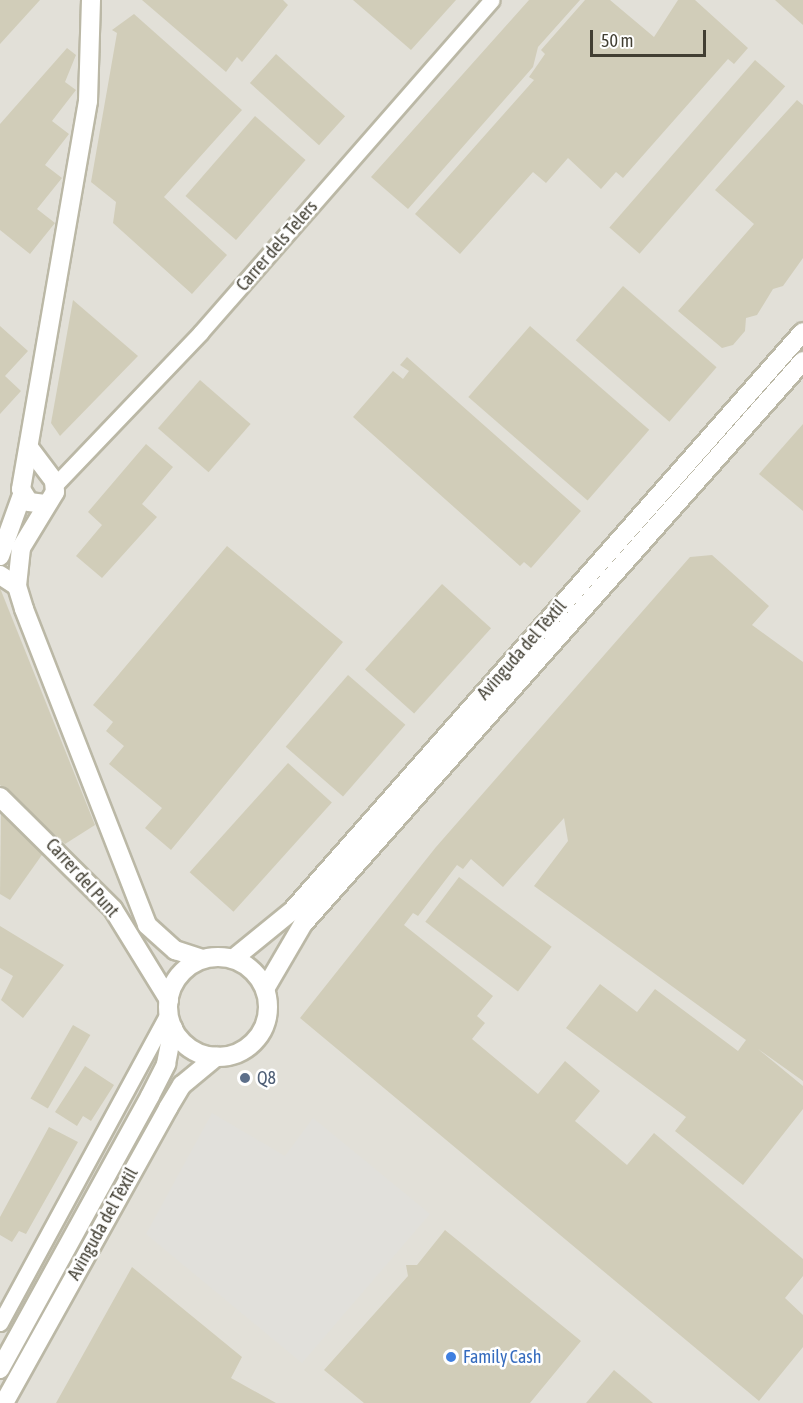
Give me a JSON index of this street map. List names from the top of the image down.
{
  "streets": {
    "street": ["Carrer dels Telers", "Avinguda del Tèxtil", "Carrer del Punt"]
  },
  "crossings": [
    ["Avinguda del Tèxtil", "Carrer del Punt"]
  ],
  "places": ["Q8", "Family Cash"],
  "scale_bar": "50 m"
}
